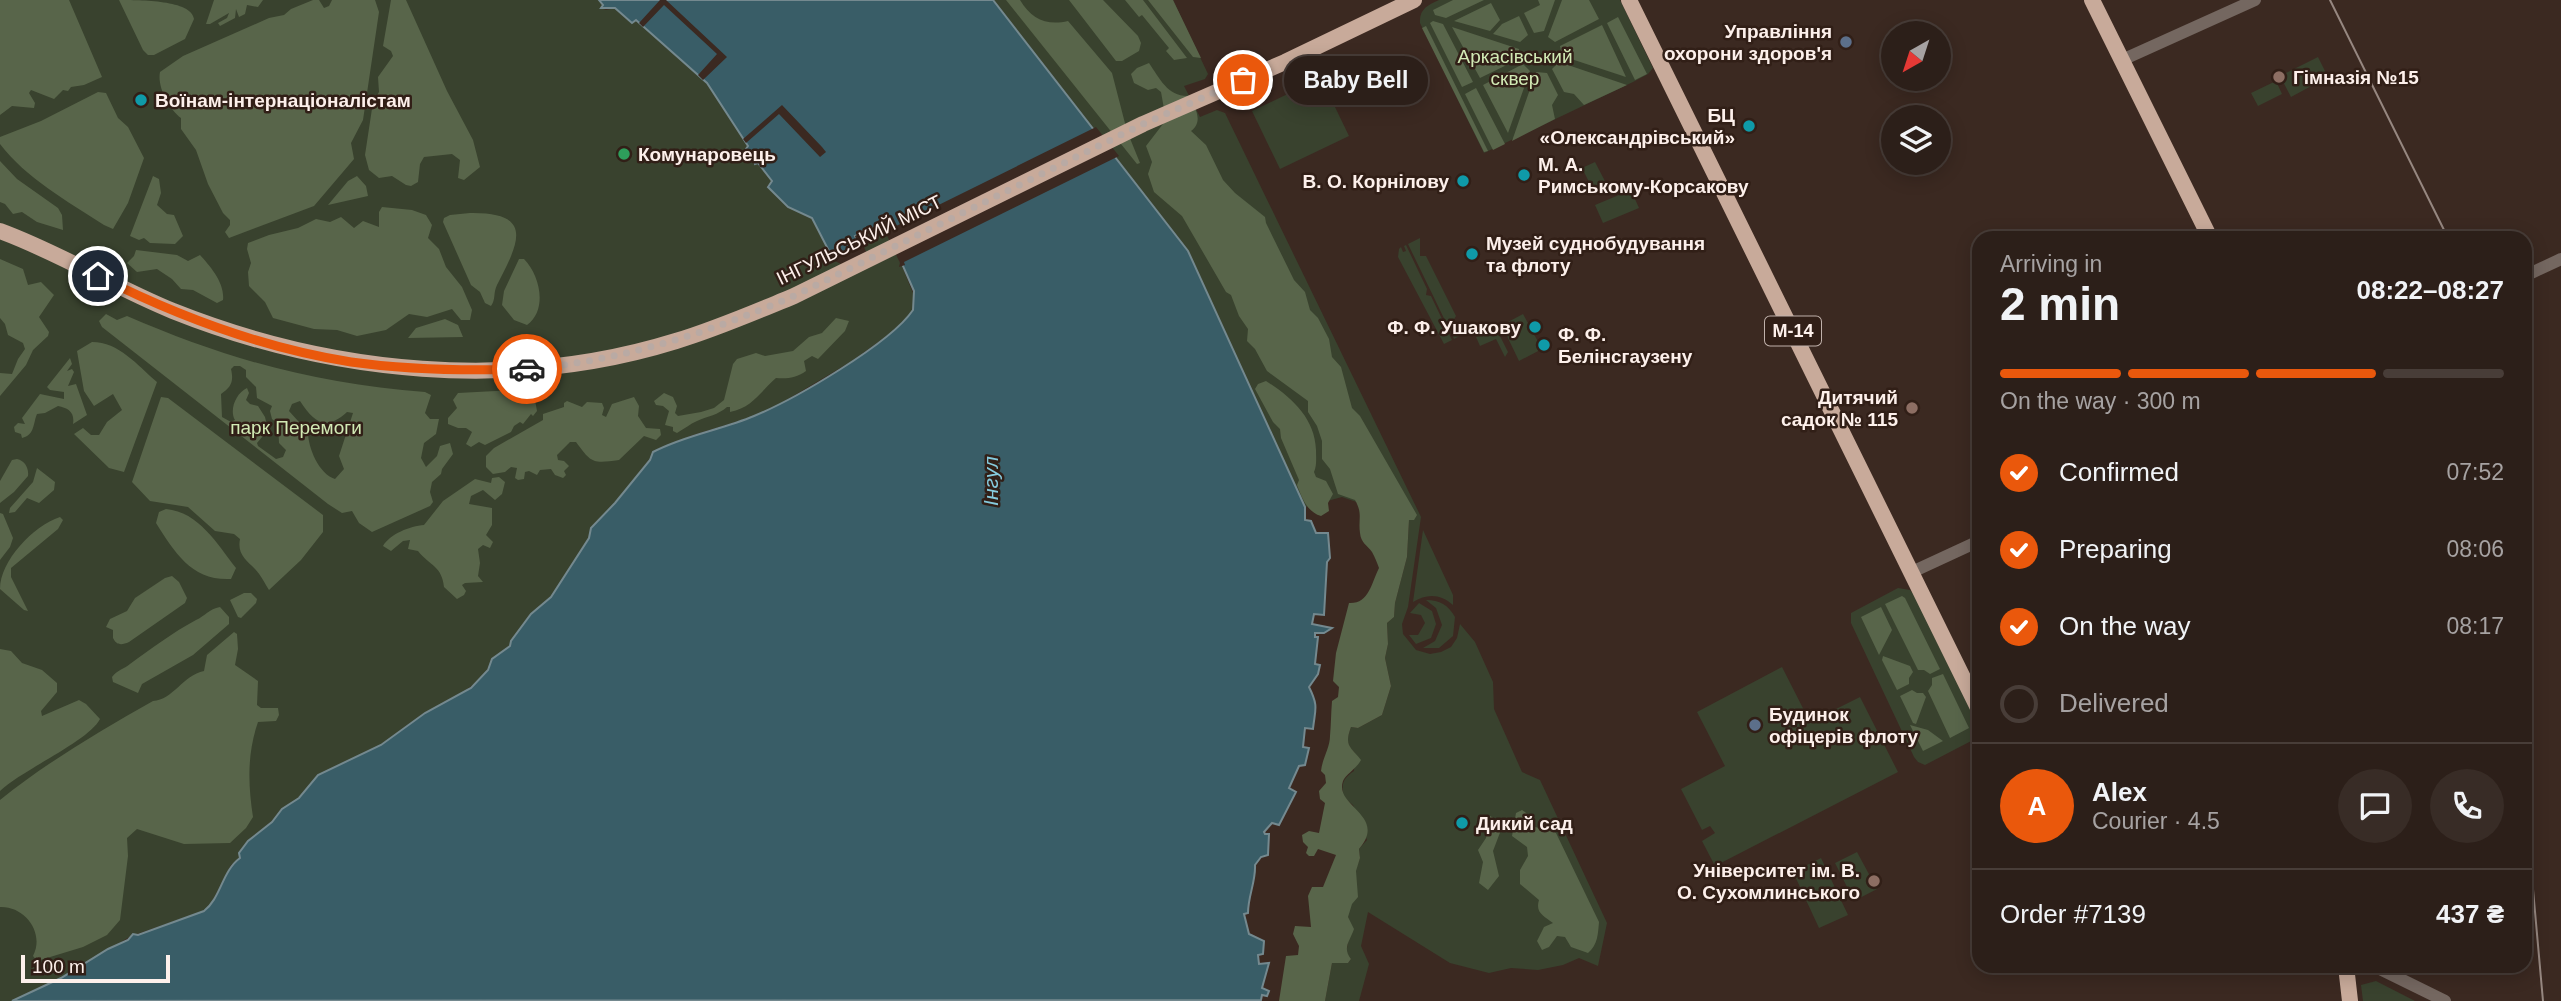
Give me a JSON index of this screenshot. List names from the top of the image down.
{
  "streets": {
    "highway": ["ІНГУЛЬСЬКИЙ МІСТ", "М-14"]
  },
  "water": ["Інгул"],
  "parks": ["Аркасівський сквер", "парк Перемоги"],
  "places": [
    "Управління охорони здоров'я",
    "Гімназія №15",
    "Baby Bell",
    "Воїнам-інтернаціоналістам",
    "БЦ «Олександрівський»",
    "Комунаровець",
    "М. А. Римському-Корсакову",
    "В. О. Корнілову",
    "Музей суднобудування та флоту",
    "Ф. Ф. Ушакову",
    "Ф. Ф. Белінсгаузену",
    "Дитячий садок № 115",
    "Будинок офіцерів флоту",
    "Дикий сад",
    "Університет ім. В. О. Сухомлинського"
  ],
  "scale_bar": "100 m",
  "north": "bottom left",
  "page": {
    "bubble": "Baby Bell",
    "heading": ["2 min", "Arriving in", "08:22–08:27"],
    "panel": [
      "Alex",
      "Courier · 4.5",
      "Order #7139",
      "437 ₴"
    ],
    "bar": "On the way · 300 m",
    "list": [
      ["Confirmed", "07:52"],
      ["Preparing", "08:06"],
      ["On the way", "08:17"],
      "Delivered"
    ],
    "round": "A",
    "scale": "100 m"
  }
}
